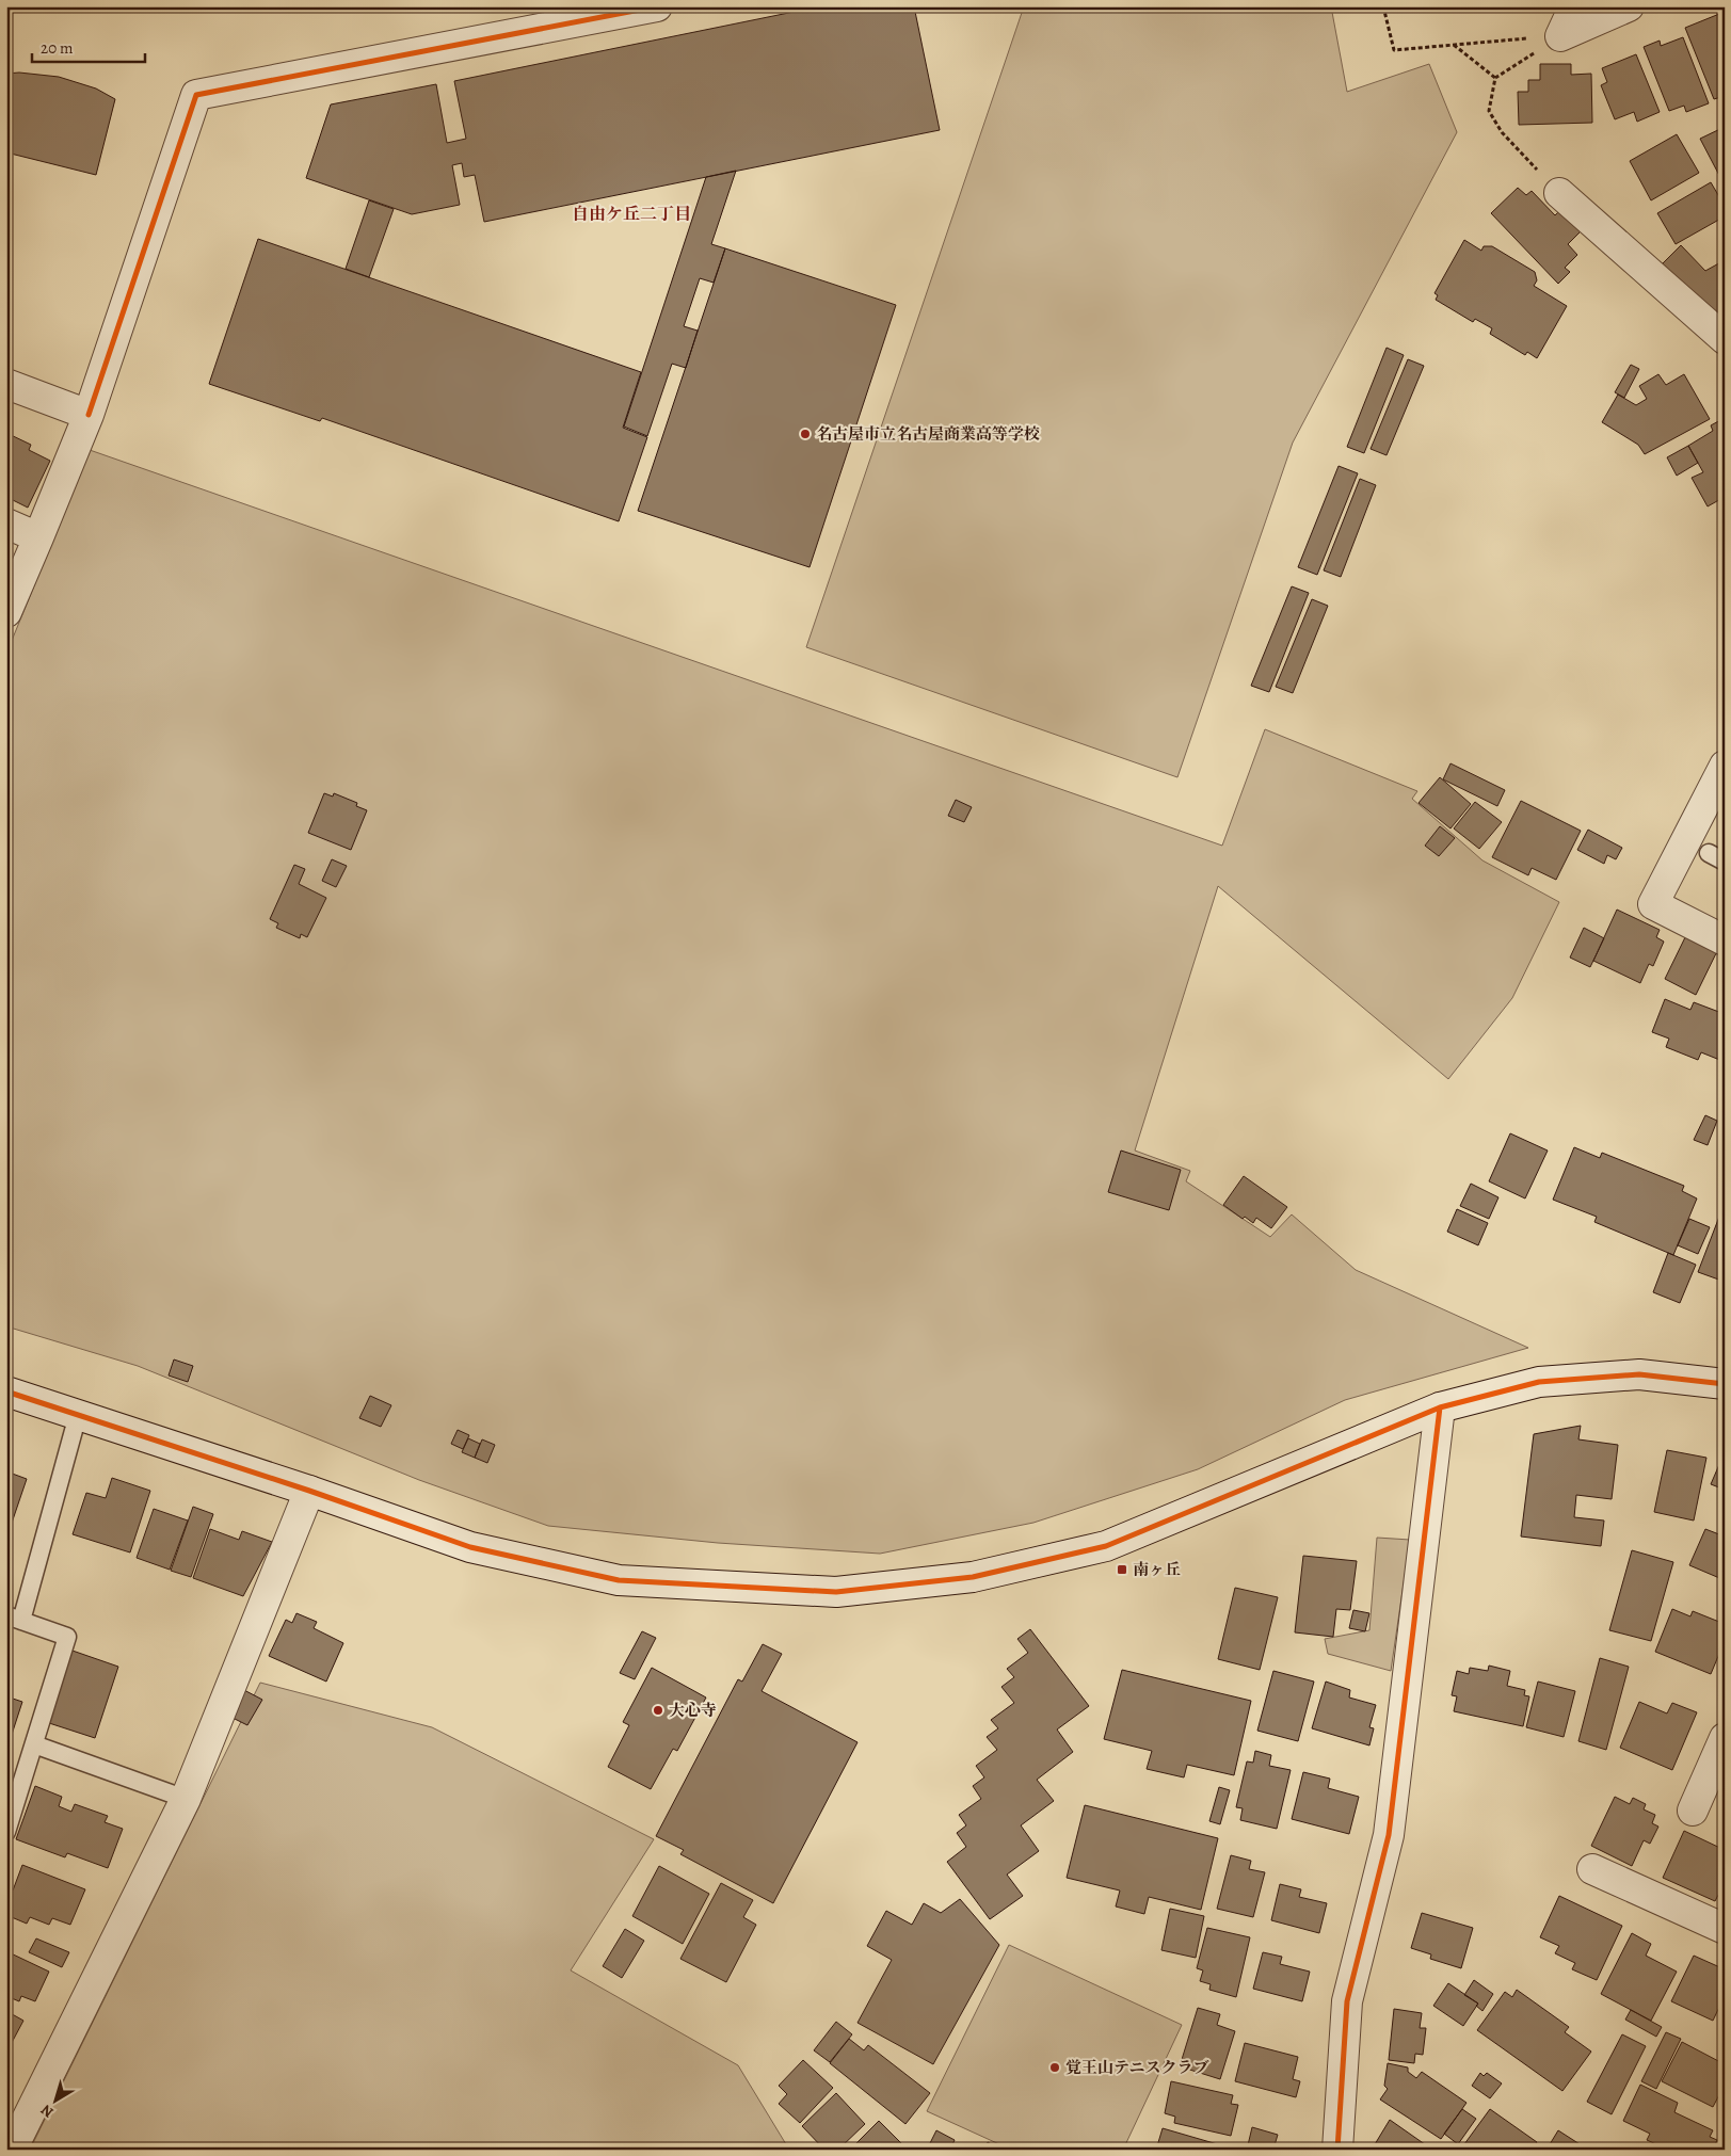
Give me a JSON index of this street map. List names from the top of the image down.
{
  "districts": ["自由ケ丘二丁目"],
  "places": {
    "other": ["名古屋市立名古屋商業高等学校", "大心寺", "覚王山テニスクラブ"],
    "transit": ["南ヶ丘"]
  },
  "scale_bar": "20 m",
  "north": "bottom left"
}
